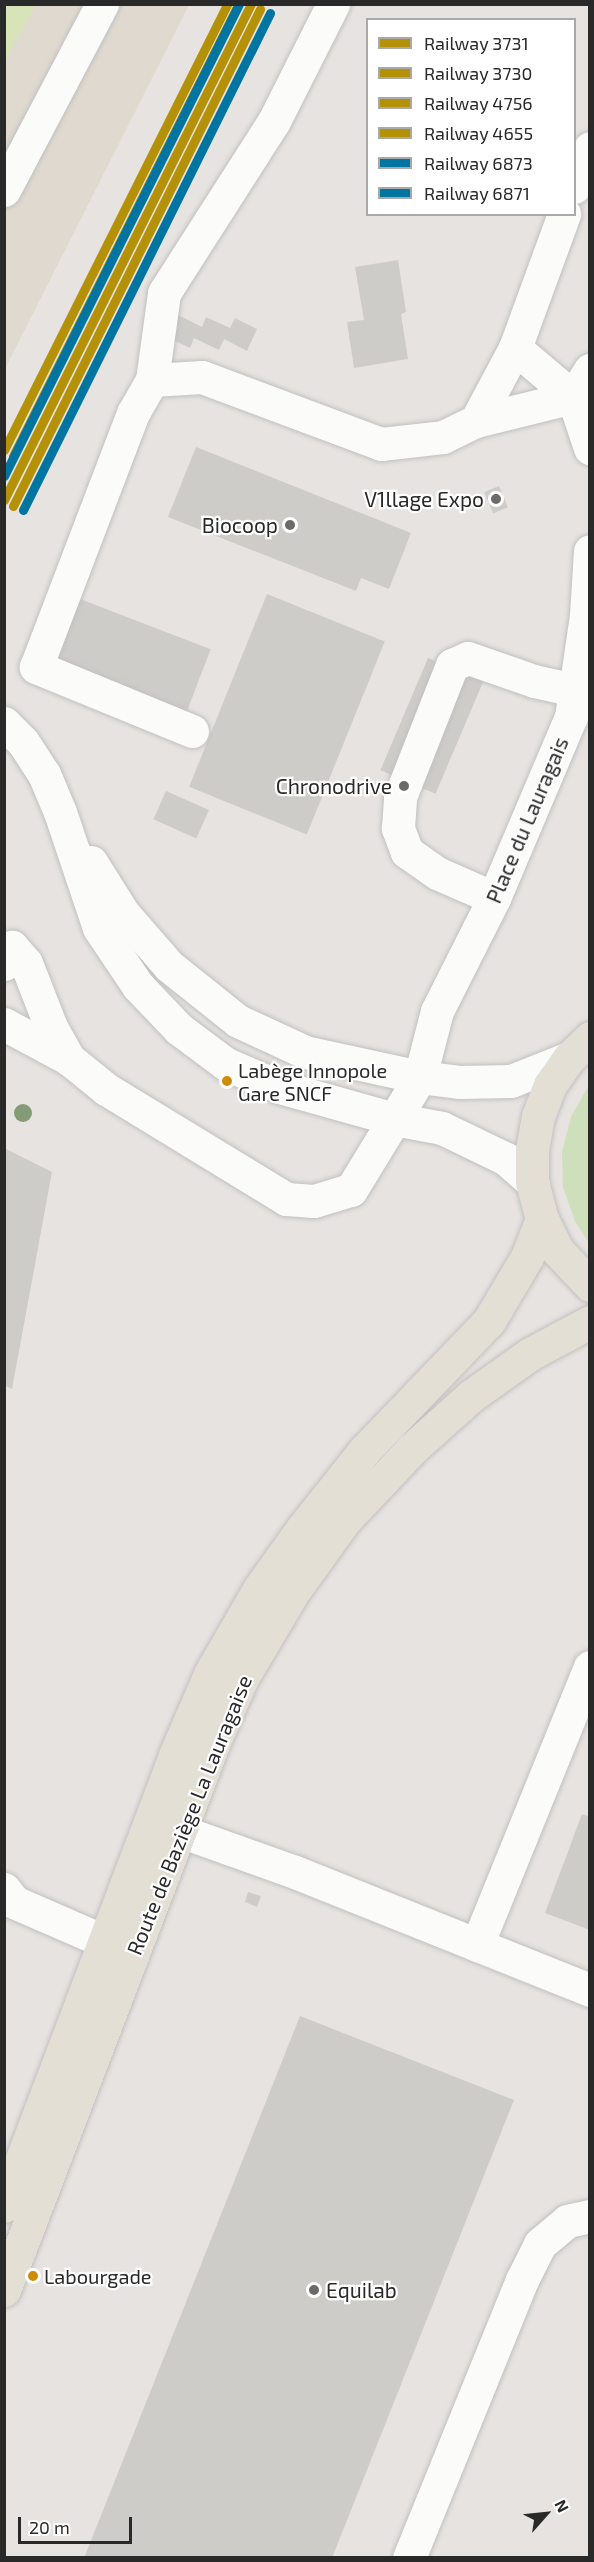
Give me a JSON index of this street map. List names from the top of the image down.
{
  "streets": {
    "main road": ["Route de Baziège La Lauragaise"],
    "street": ["Place du Lauragais"]
  },
  "places": [
    "V1llage Expo",
    "Biocoop",
    "Chronodrive",
    "Labège Innopole Gare SNCF",
    "Labourgade",
    "Equilab"
  ],
  "lines": [
    "rail line 3731",
    "rail line 3730",
    "rail line 6873",
    "rail line 4756",
    "rail line 4655",
    "rail line 6871"
  ],
  "legend": [
    "Railway 3731",
    "Railway 3730",
    "Railway 4756",
    "Railway 4655",
    "Railway 6873",
    "Railway 6871"
  ],
  "scale_bar": "20 m",
  "north": "top right"
}
